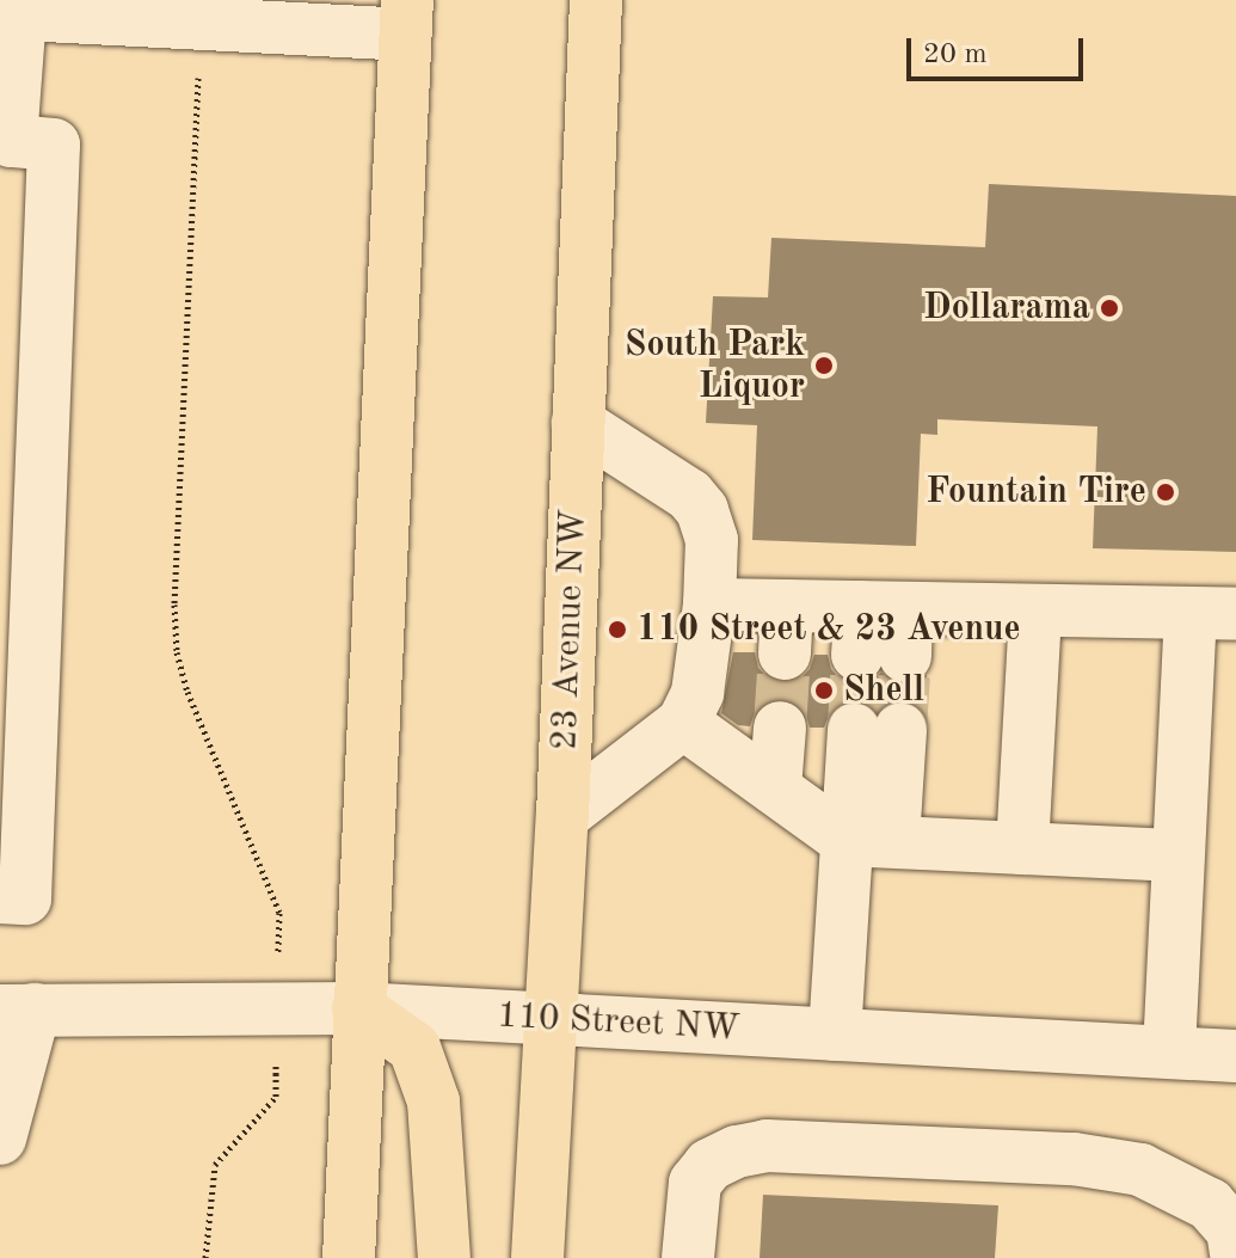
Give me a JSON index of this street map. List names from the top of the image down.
{
  "streets": {
    "main road": ["23 Avenue NW"],
    "street": ["110 Street NW"]
  },
  "crossings": [
    ["23 Avenue NW", "110 Street NW"]
  ],
  "places": [
    "Dollarama",
    "South Park Liquor",
    "Fountain Tire",
    "110 Street & 23 Avenue",
    "Shell"
  ],
  "scale_bar": "20 m"
}
